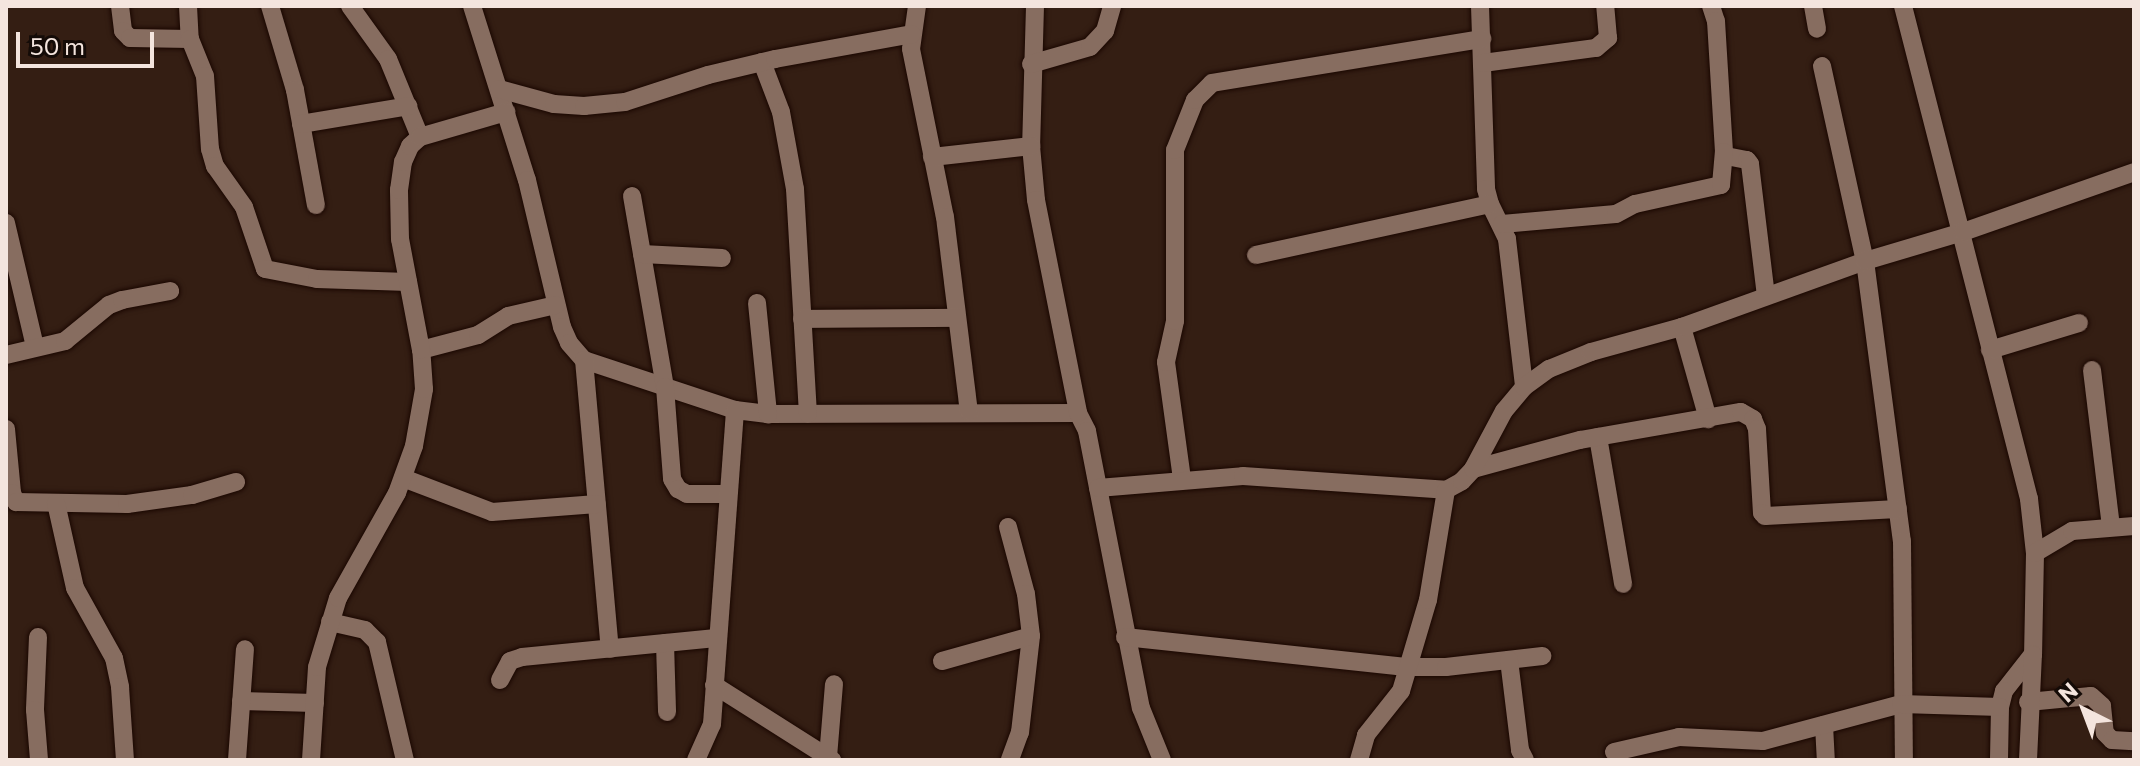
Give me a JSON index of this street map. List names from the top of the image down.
{
  "scale_bar": "50 m",
  "north": "top left"
}
